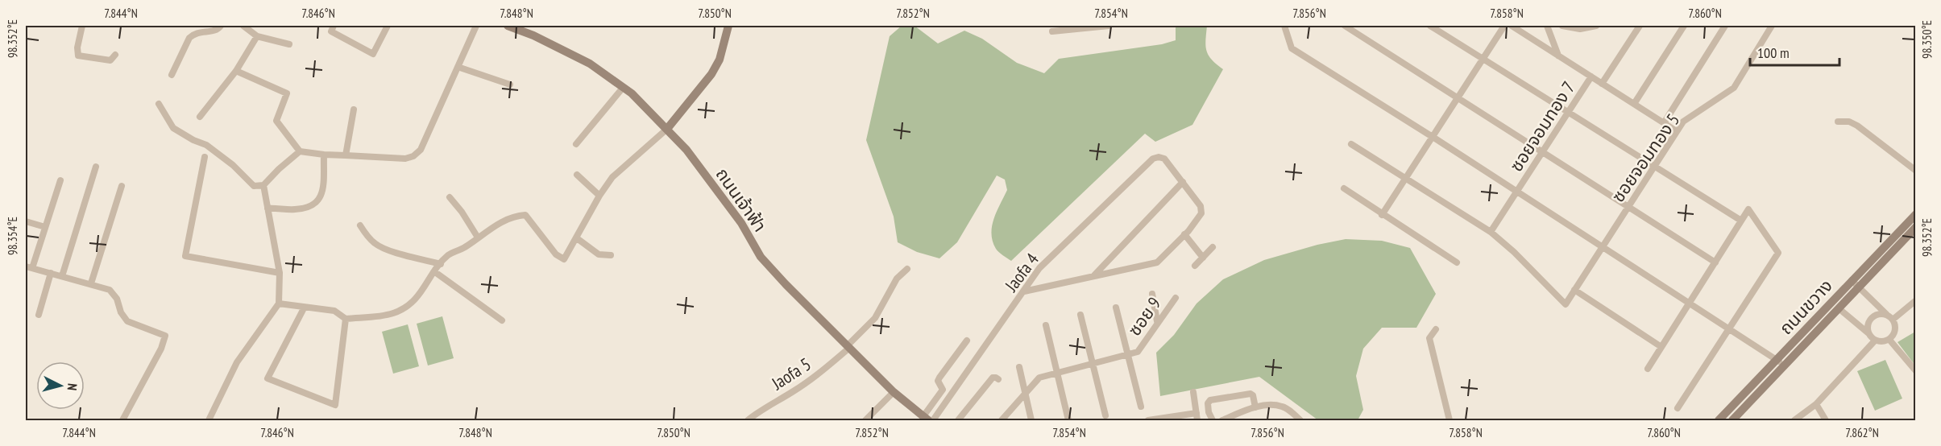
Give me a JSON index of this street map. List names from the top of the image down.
{
  "streets": {
    "main road": ["ถนนเจ้าฟ้า", "ถนนขวาง"],
    "street": [
      "ซอยจอมทอง 7",
      "ซอยจอมทอง 5",
      "Jaofa 4",
      "ซอย 9",
      "Jaofa 5"
    ]
  },
  "crossings": [
    ["ซอยจอมทอง 7", "ซอยจอมทอง 5"],
    ["ถนนเจ้าฟ้า", "Jaofa 5"]
  ],
  "scale_bar": "100 m",
  "north": "right",
  "coordinates": [
    "7.844°N",
    "7.846°N",
    "7.848°N",
    "7.850°N",
    "7.852°N",
    "7.854°N",
    "7.856°N",
    "7.858°N",
    "7.860°N",
    "98.352°E",
    "98.350°E",
    "98.354°E",
    "7.862°N"
  ]
}
